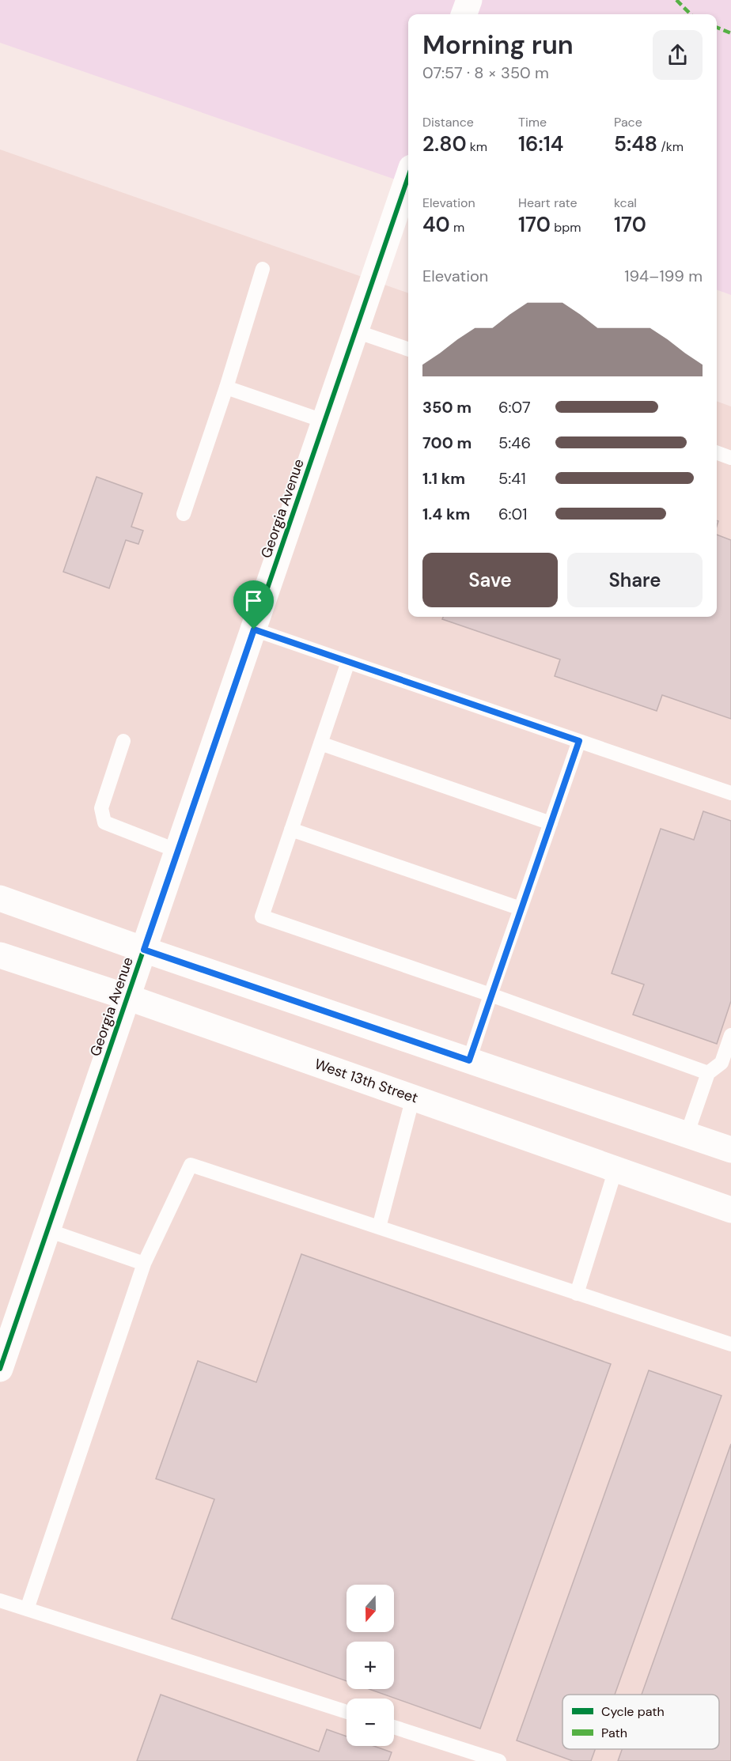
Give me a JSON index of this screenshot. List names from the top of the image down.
{
  "streets": {
    "main road": ["Georgia Avenue", "West 13th Street"]
  },
  "crossings": [
    ["Georgia Avenue", "West 13th Street"]
  ],
  "legend": ["Cycle path", "Path"],
  "north": "bottom",
  "page": {
    "heading": ["Morning run", "07:57 · 8 × 350 m"],
    "stats": [
      ["Distance", "2.80 km"],
      ["Time", "16:14"],
      ["Pace", "5:48 /km"],
      ["Elevation", "40 m"],
      ["Heart rate", "170 bpm"],
      ["kcal", "170"]
    ],
    "chart": ["Elevation", "194–199 m"],
    "list": [
      {
        "name": "350 m",
        "note": "6:07"
      },
      {
        "name": "700 m",
        "note": "5:46"
      },
      {
        "name": "1.1 km",
        "note": "5:41"
      },
      {
        "name": "1.4 km",
        "note": "6:01"
      }
    ],
    "buttons": ["Save", "Share"],
    "map_buttons": ["+", "−"]
  }
}
